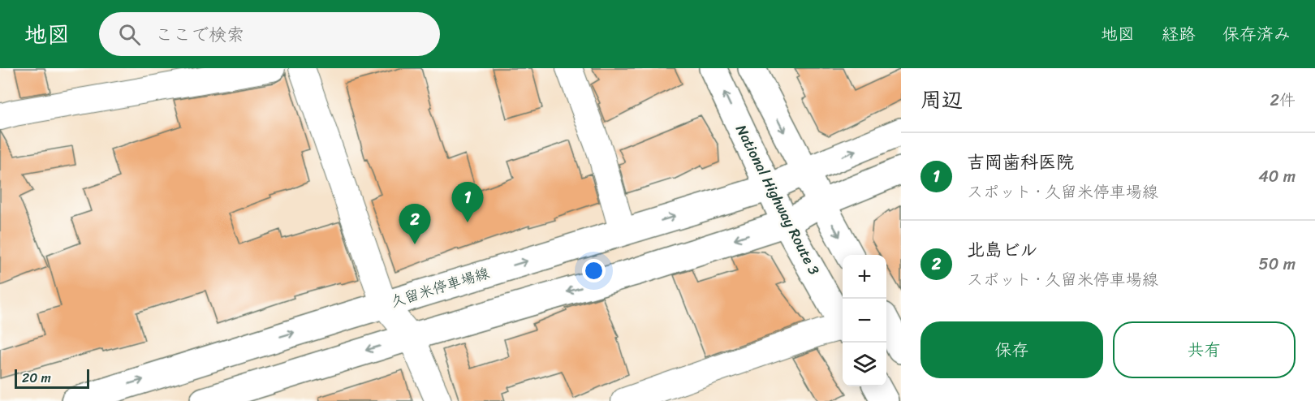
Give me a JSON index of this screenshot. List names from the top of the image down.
{
  "streets": {
    "main road": ["National Highway Route 3", "久留米停車場線"]
  },
  "crossings": [
    ["National Highway Route 3", "久留米停車場線"]
  ],
  "scale_bar": "20 m",
  "page": {
    "header": "地図",
    "search": "ここで検索",
    "nav": ["地図", "経路", "保存済み"],
    "heading": ["周辺", "2件"],
    "list": [
      {
        "mark": "1",
        "name": "吉岡歯科医院",
        "note": "スポット · 久留米停車場線",
        "value": "40 m"
      },
      {
        "mark": "2",
        "name": "北島ビル",
        "note": "スポット · 久留米停車場線",
        "value": "50 m"
      }
    ],
    "pins": ["1", "2"],
    "map_buttons": ["+", "−"],
    "buttons": ["保存", "共有"],
    "scale": "20 m"
  }
}
